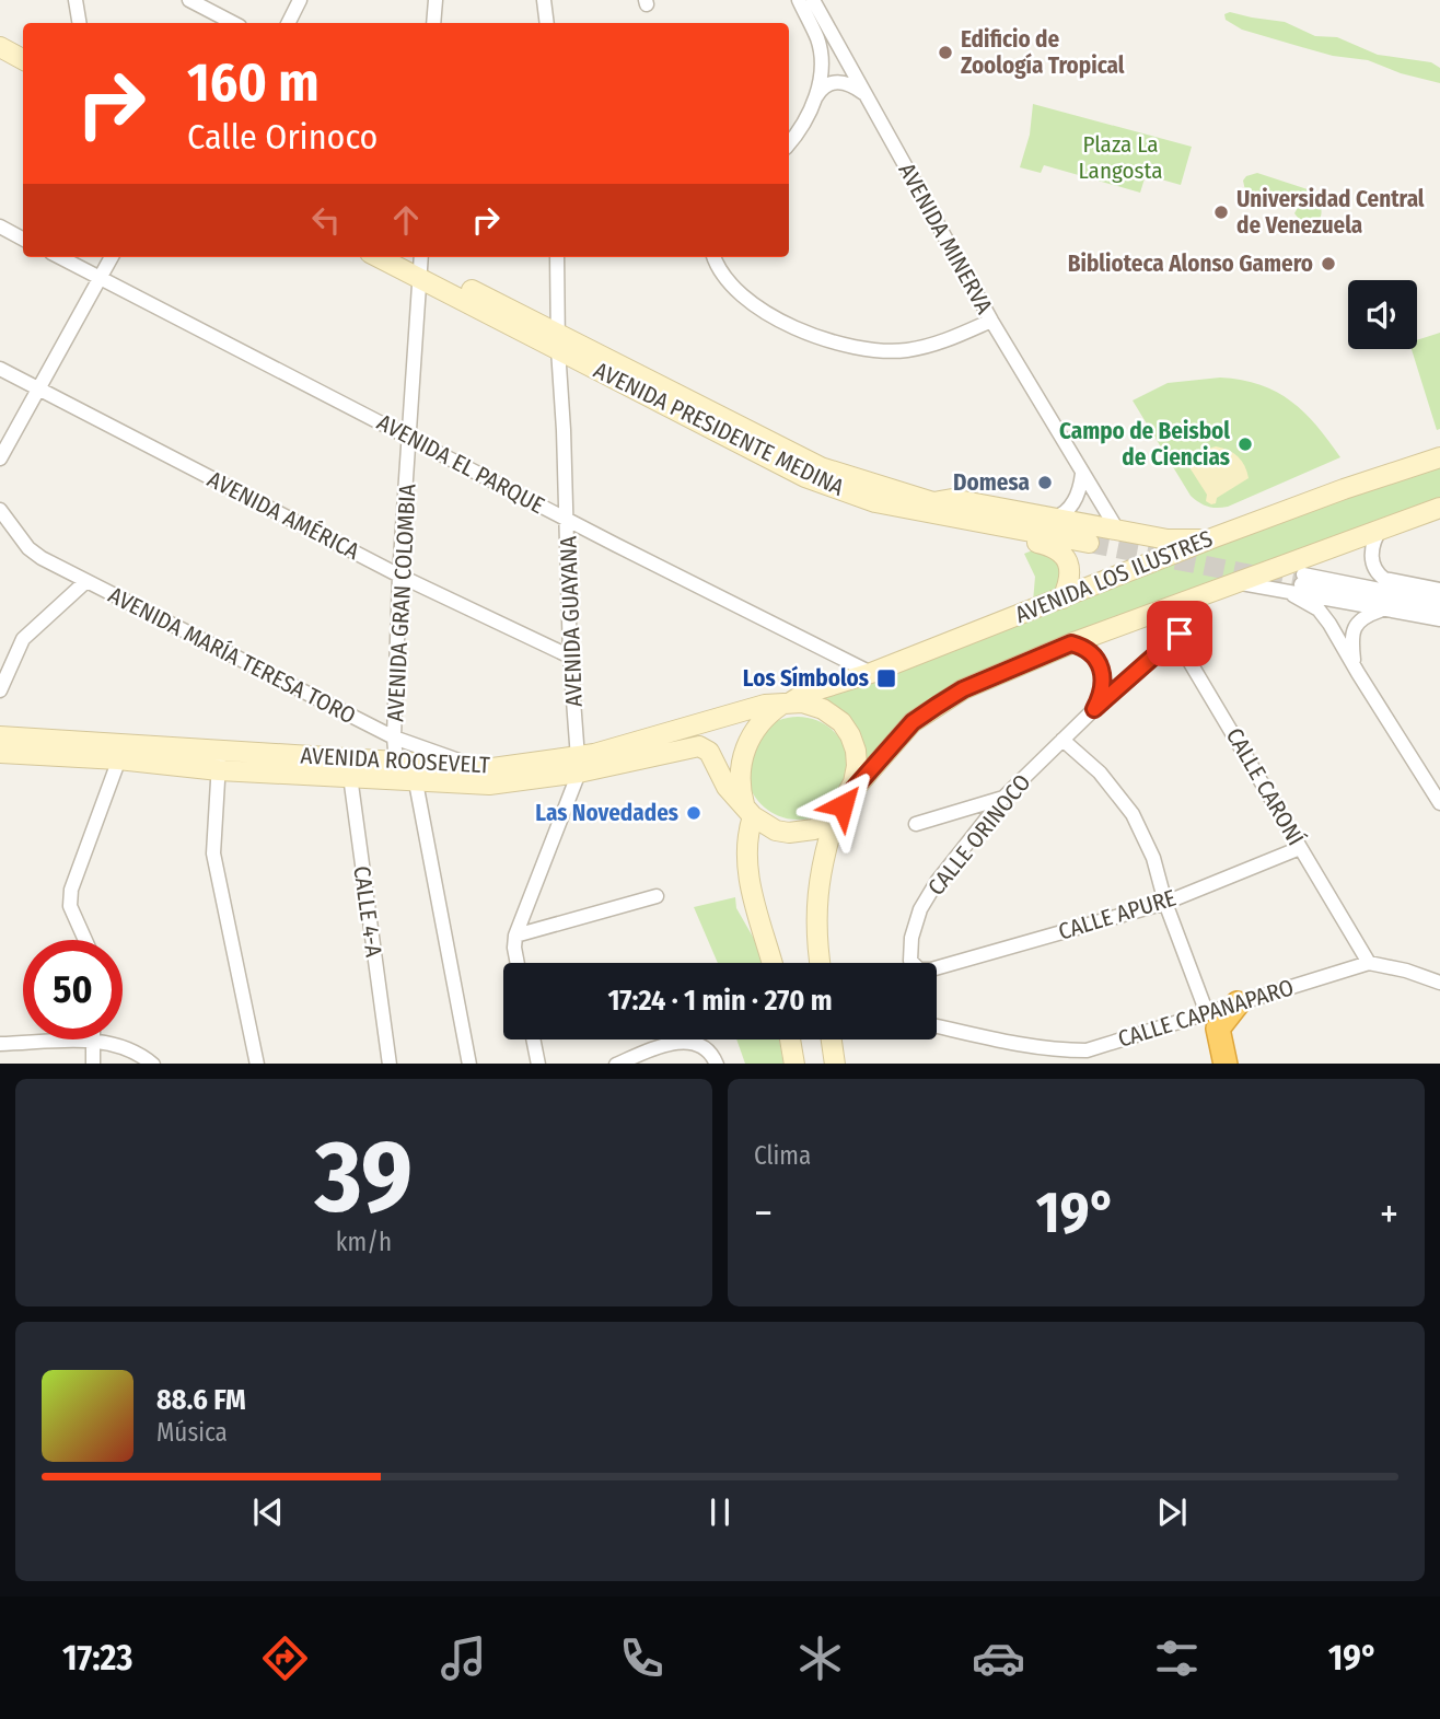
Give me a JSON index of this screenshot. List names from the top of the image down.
{
  "streets": {
    "street": [
      "AVENIDA MINERVA",
      "AVENIDA PRESIDENTE MEDINA",
      "AVENIDA EL PARQUE",
      "AVENIDA AMÉRICA",
      "AVENIDA LOS ILUSTRES",
      "AVENIDA GRAN COLOMBIA",
      "AVENIDA GUAYANA",
      "AVENIDA MARÍA TERESA TORO",
      "AVENIDA ROOSEVELT",
      "CALLE CARONÍ",
      "CALLE ORINOCO",
      "CALLE 4-A",
      "CALLE APURE",
      "CALLE CAPANAPARO"
    ]
  },
  "crossings": [
    ["AVENIDA PRESIDENTE MEDINA", "AVENIDA GRAN COLOMBIA"],
    ["AVENIDA PRESIDENTE MEDINA", "AVENIDA GUAYANA"],
    ["AVENIDA EL PARQUE", "AVENIDA LOS ILUSTRES"],
    ["AVENIDA EL PARQUE", "AVENIDA GRAN COLOMBIA"],
    ["AVENIDA EL PARQUE", "AVENIDA GUAYANA"],
    ["AVENIDA AMÉRICA", "AVENIDA GRAN COLOMBIA"],
    ["AVENIDA AMÉRICA", "AVENIDA GUAYANA"],
    ["AVENIDA LOS ILUSTRES", "AVENIDA ROOSEVELT"],
    ["AVENIDA LOS ILUSTRES", "CALLE CARONÍ"],
    ["AVENIDA GRAN COLOMBIA", "AVENIDA MARÍA TERESA TORO"],
    ["AVENIDA GRAN COLOMBIA", "AVENIDA ROOSEVELT"],
    ["AVENIDA GUAYANA", "AVENIDA ROOSEVELT"],
    ["AVENIDA MARÍA TERESA TORO", "AVENIDA ROOSEVELT"],
    ["AVENIDA ROOSEVELT", "CALLE 4-A"],
    ["CALLE CARONÍ", "CALLE ORINOCO"],
    ["CALLE CARONÍ", "CALLE APURE"],
    ["CALLE CARONÍ", "CALLE CAPANAPARO"]
  ],
  "parks": ["Plaza La Langosta"],
  "places": {
    "other": [
      "Edificio de Zoología Tropical",
      "Universidad Central de Venezuela",
      "Biblioteca Alonso Gamero",
      "Campo de Beisbol de Ciencias",
      "Domesa",
      "Las Novedades"
    ],
    "transit": ["Los Símbolos"]
  },
  "page": {
    "turn": ["160 m", "Calle Orinoco"],
    "limit": "50",
    "trip": "17:24 · 1 min · 270 m",
    "tile": [
      ["39", "km/h"],
      "Clima"
    ],
    "heat": ["−", "19°", "+"],
    "song": ["88.6 FM", "Música"],
    "tabs": ["17:23", "19°"]
  }
}
